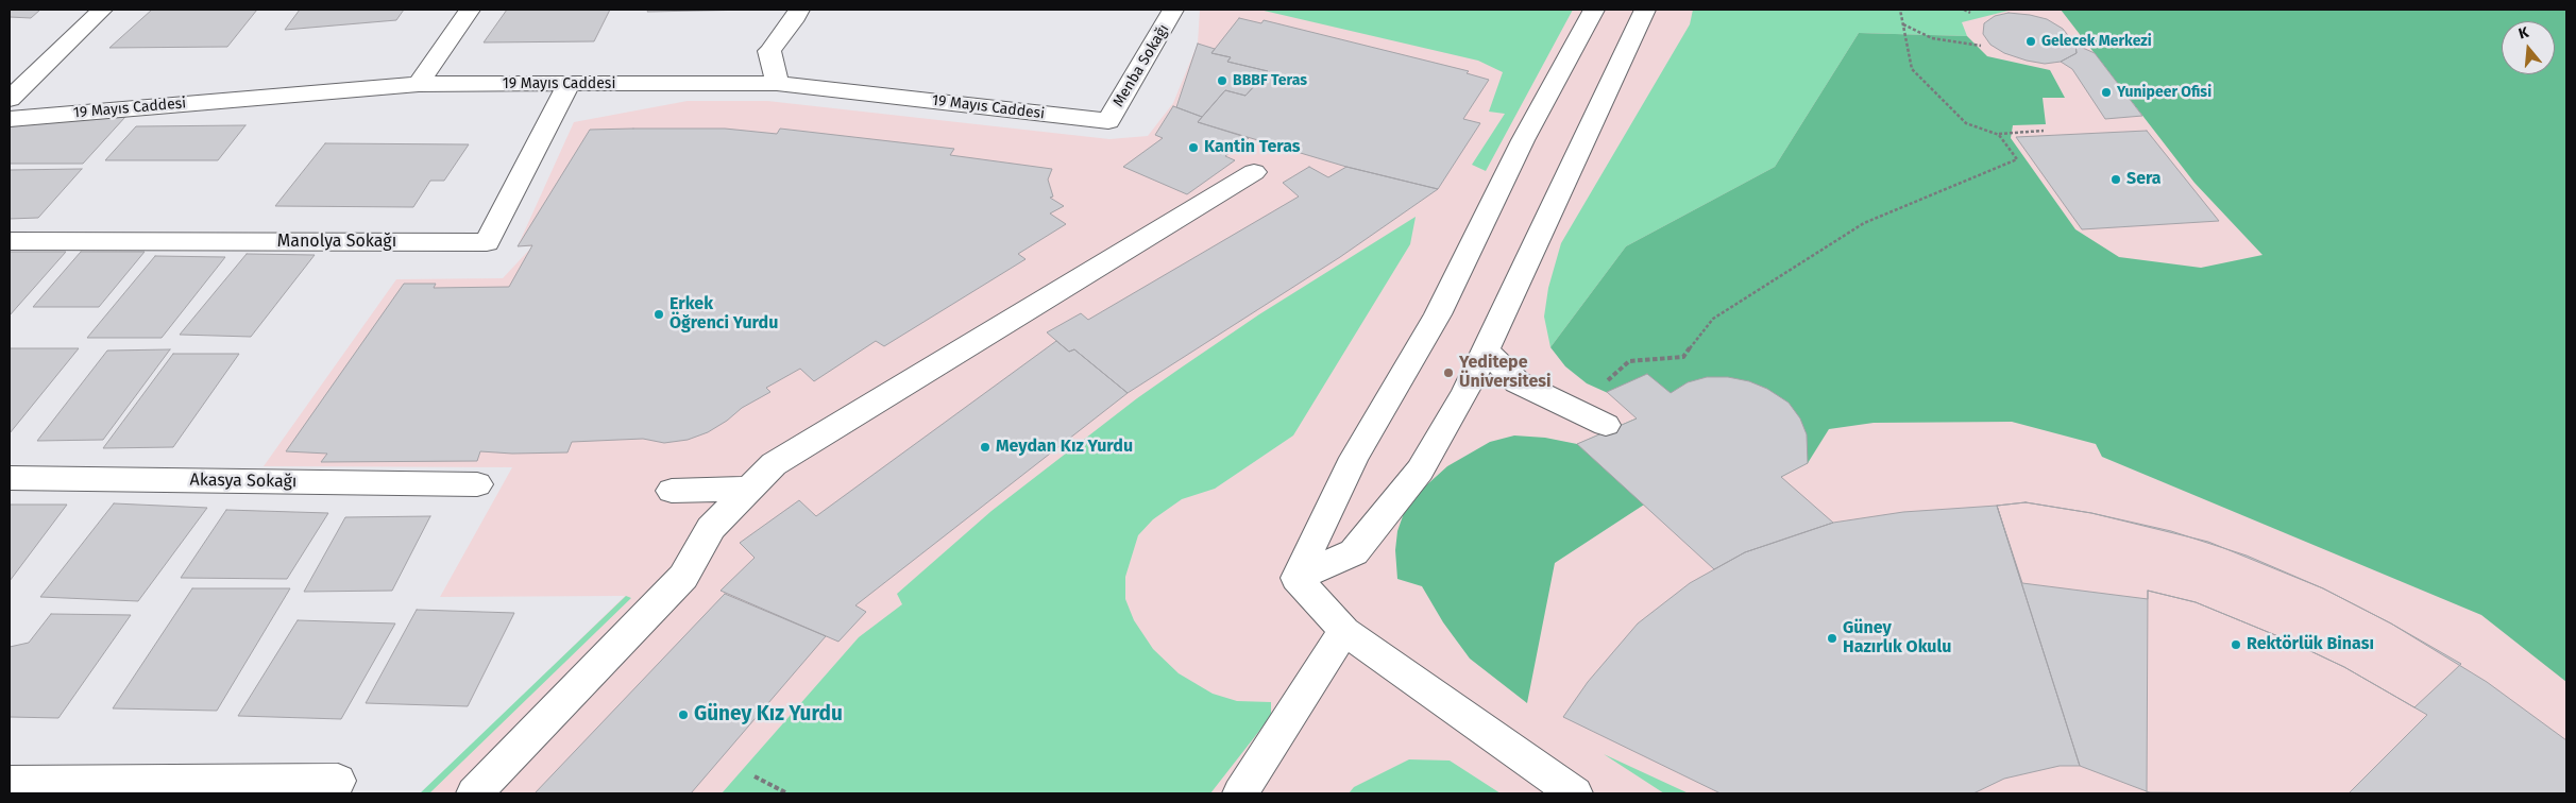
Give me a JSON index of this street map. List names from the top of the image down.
{
  "streets": {
    "street": [
      "Menba Sokağı",
      "19 Mayıs Caddesi",
      "Manolya Sokağı",
      "Akasya Sokağı"
    ]
  },
  "crossings": [
    ["Menba Sokağı", "19 Mayıs Caddesi"],
    ["19 Mayıs Caddesi", "Manolya Sokağı"]
  ],
  "places": [
    "Gelecek Merkezi",
    "BBBF Teras",
    "Yunipeer Ofisi",
    "Kantin Teras",
    "Sera",
    "Erkek Öğrenci Yurdu",
    "Yeditepe Üniversitesi",
    "Meydan Kız Yurdu",
    "Güney Hazırlık Okulu",
    "Rektörlük Binası",
    "Güney Kız Yurdu"
  ],
  "north": "top"
}
